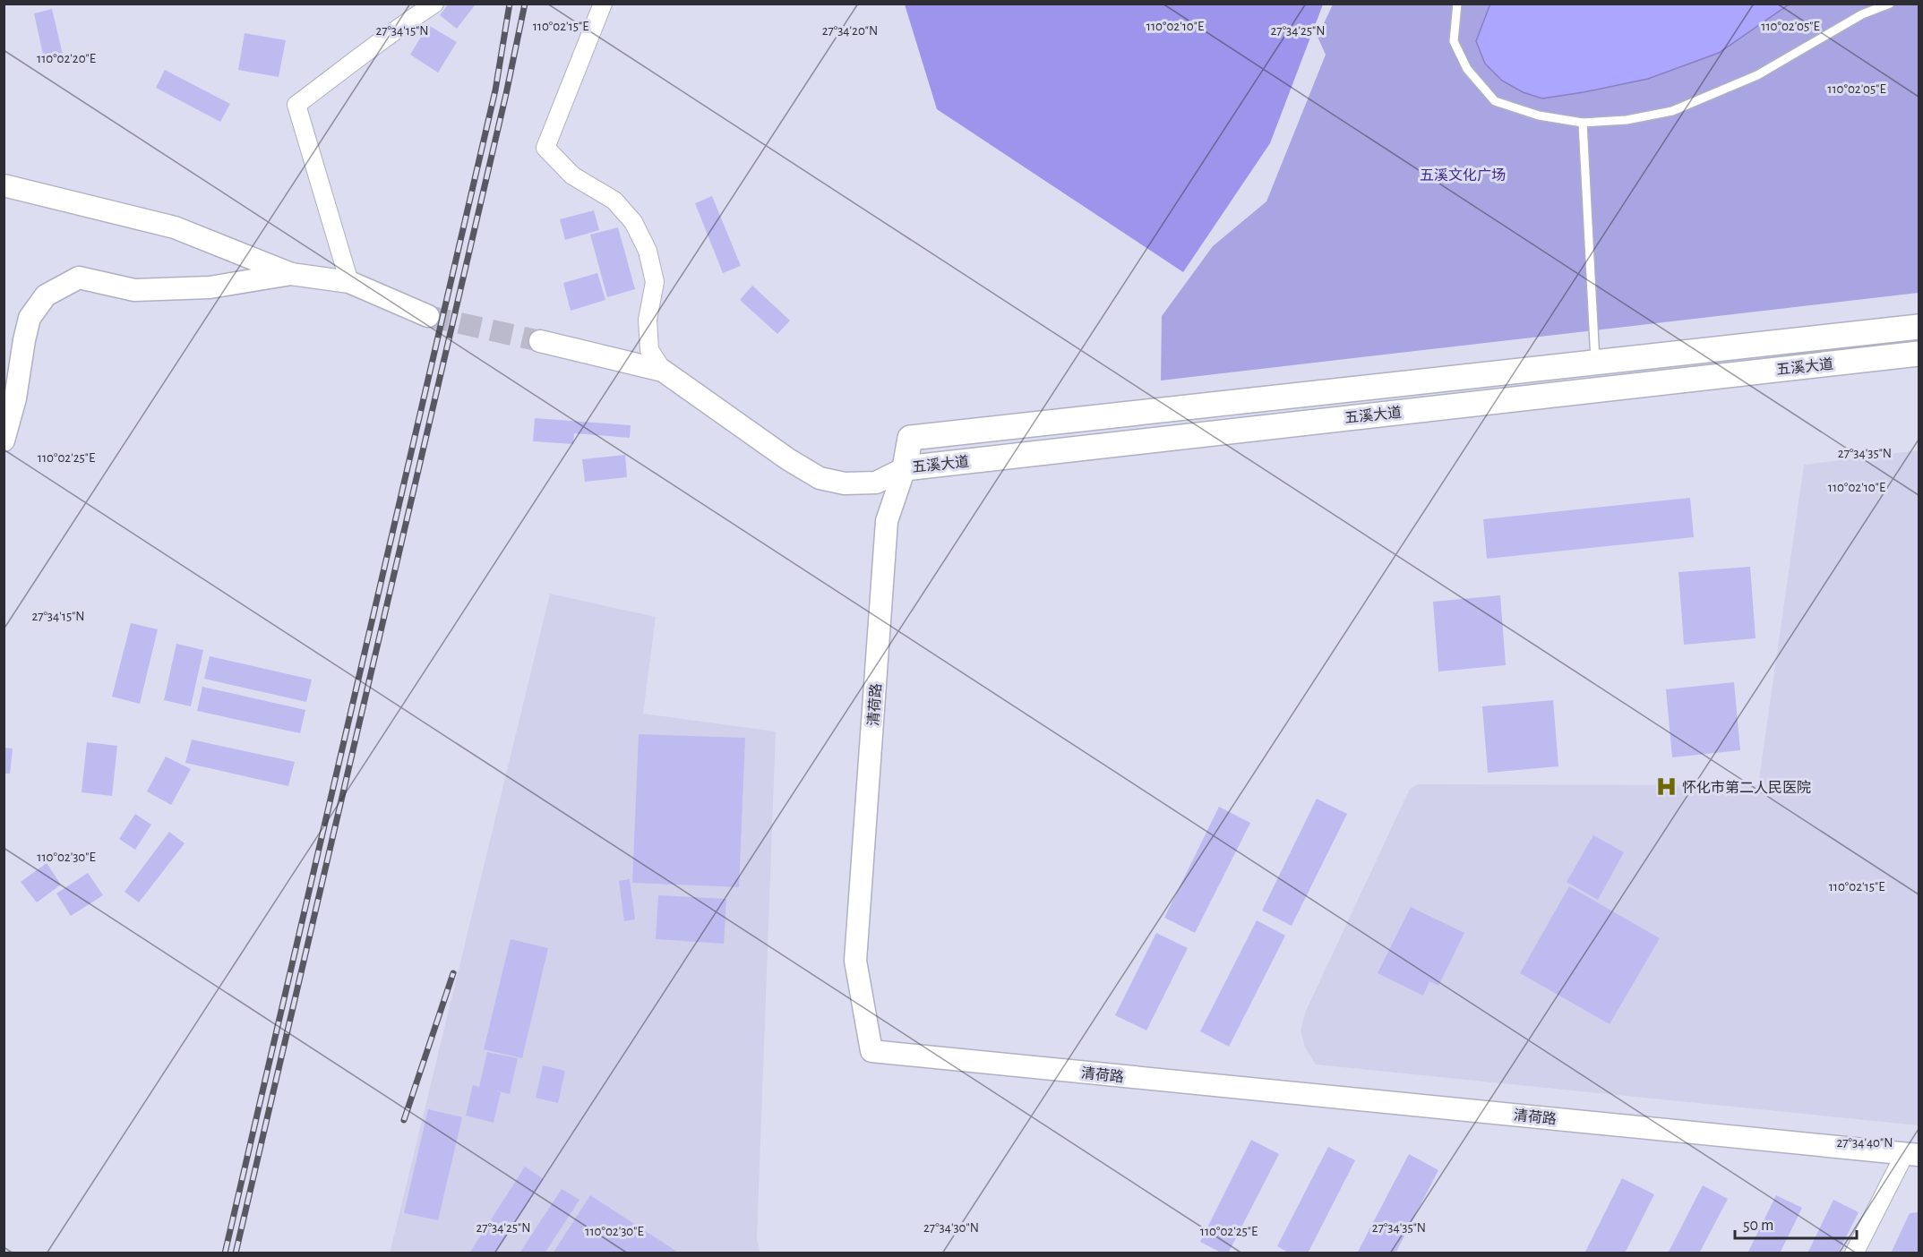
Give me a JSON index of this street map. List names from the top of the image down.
{
  "streets": {
    "main road": ["五溪大道"],
    "street": ["清荷路"]
  },
  "crossings": [
    ["五溪大道", "清荷路"]
  ],
  "parks": ["五溪文化广场"],
  "places": {
    "hospital": ["怀化市第二人民医院"]
  },
  "scale_bar": "50 m",
  "coordinates": [
    "110°02'10\"E",
    "110°02'15\"E",
    "110°02'05\"E",
    "27°34'25\"N",
    "27°34'15\"N",
    "27°34'20\"N",
    "110°02'20\"E",
    "27°34'35\"N",
    "110°02'25\"E",
    "110°02'30\"E",
    "27°34'40\"N",
    "27°34'30\"N"
  ]
}
